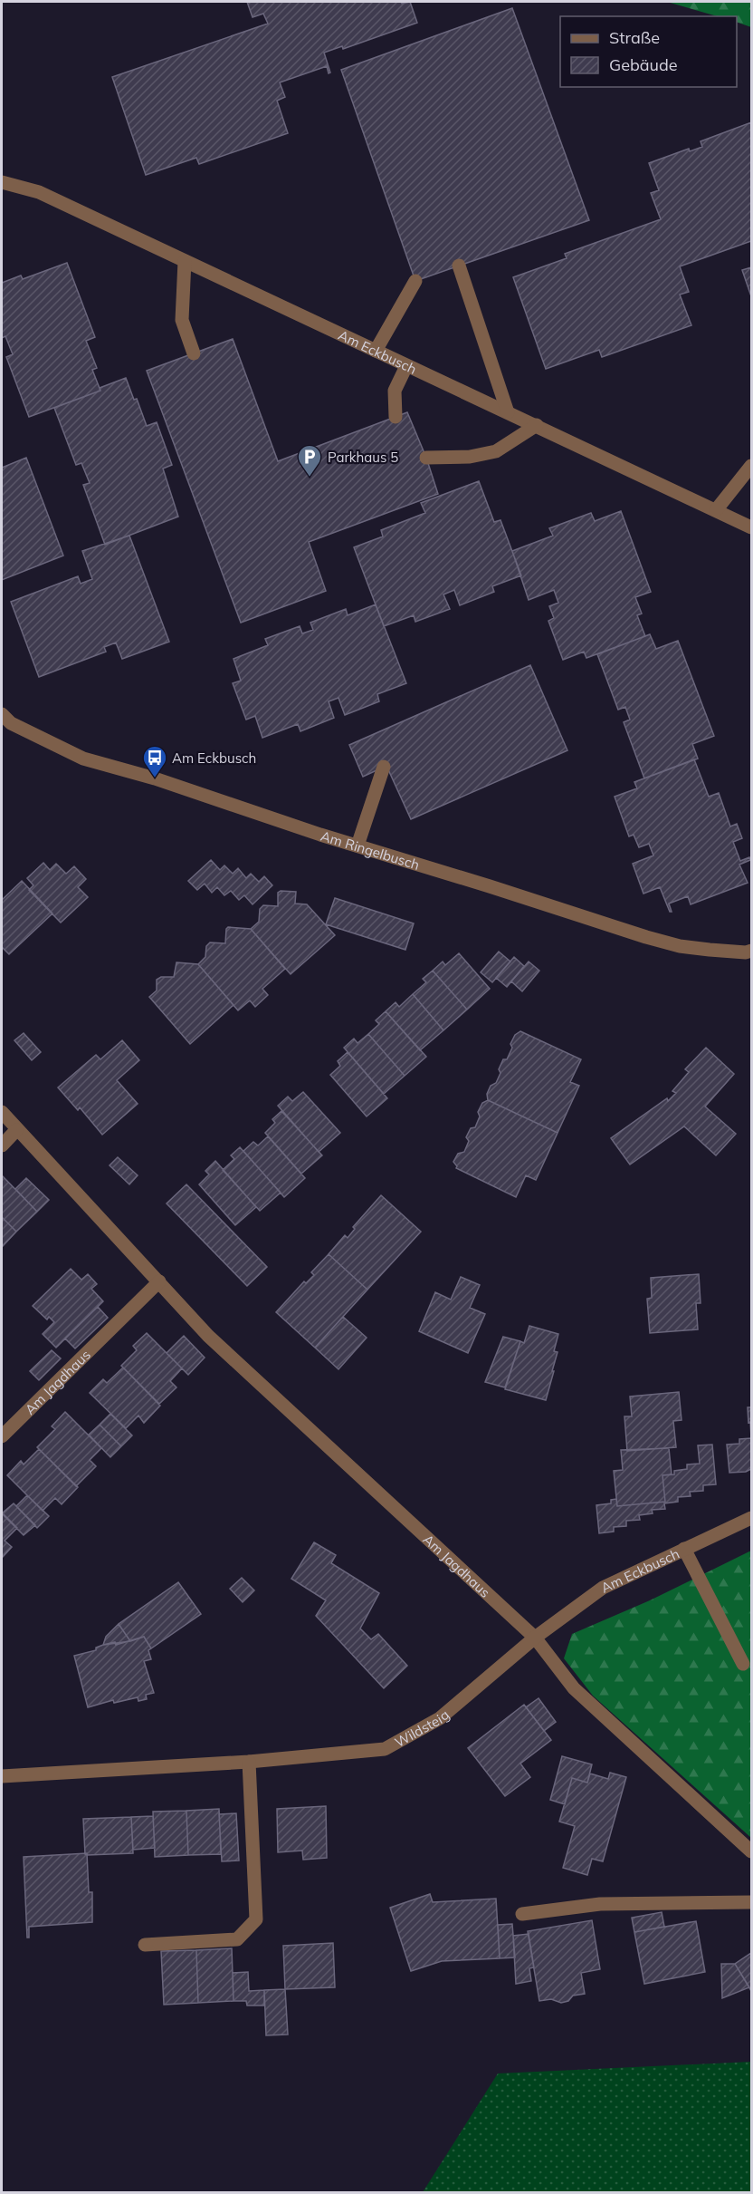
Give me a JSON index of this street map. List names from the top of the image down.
{
  "streets": {
    "street": [
      "Am Eckbusch",
      "Am Ringelbusch",
      "Am Jagdhaus",
      "Wildsteig"
    ]
  },
  "crossings": [
    ["Am Eckbusch", "Am Jagdhaus"],
    ["Am Eckbusch", "Wildsteig"],
    ["Am Jagdhaus", "Wildsteig"]
  ],
  "places": {
    "parking": ["Parkhaus 5"],
    "bus stop": ["Am Eckbusch"]
  },
  "legend": ["Straße", "Gebäude"]
}
